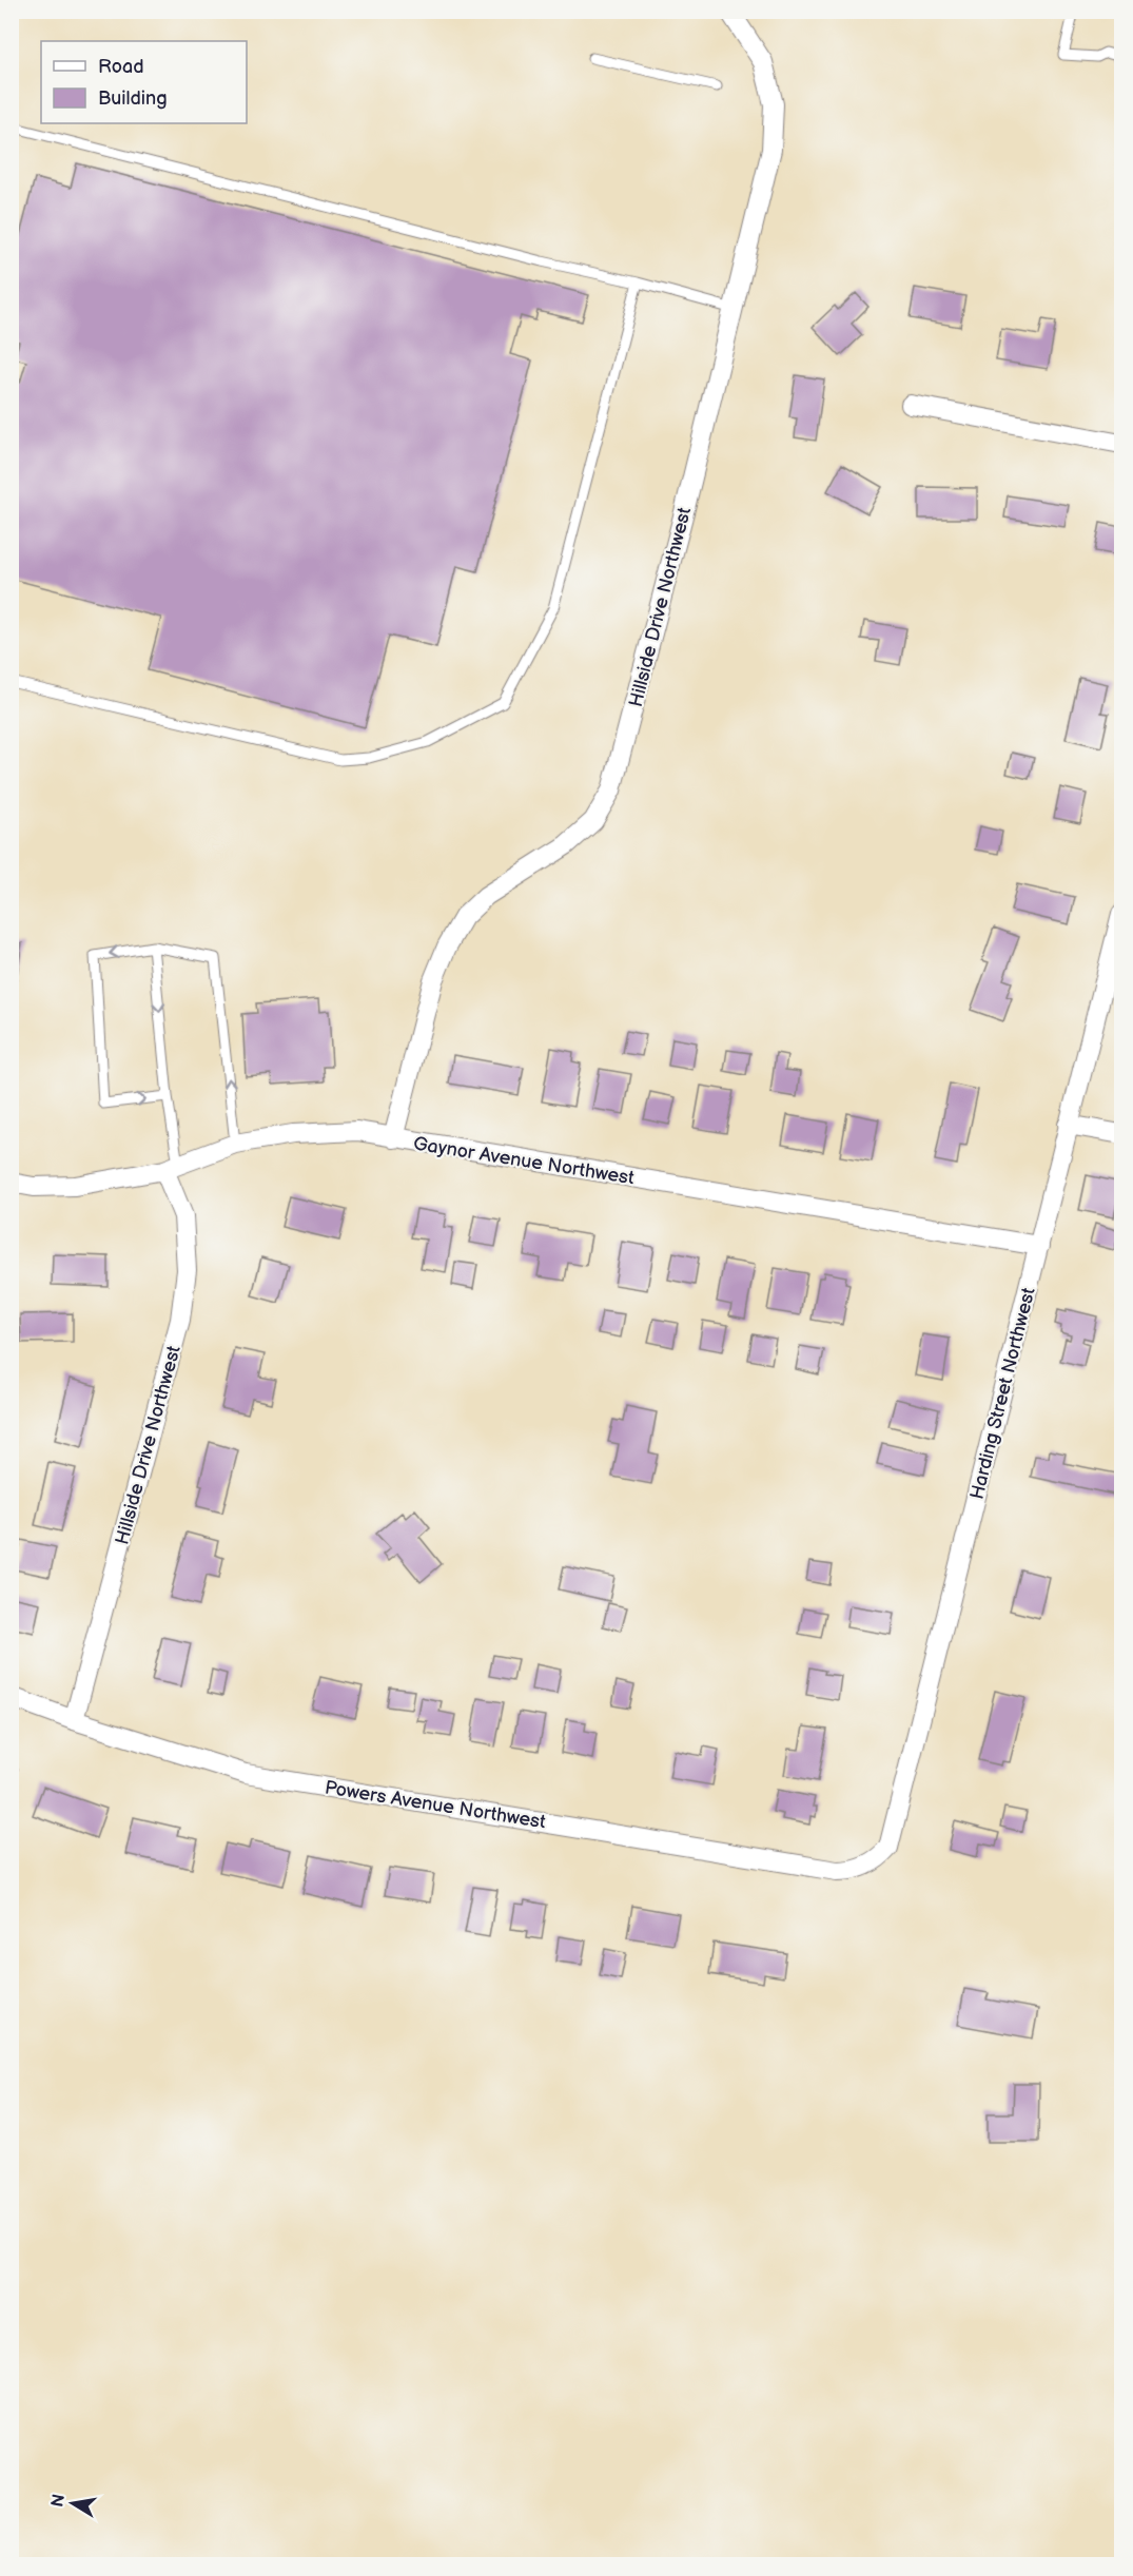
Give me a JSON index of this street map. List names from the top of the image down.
{
  "streets": {
    "street": [
      "Hillside Drive Northwest",
      "Gaynor Avenue Northwest",
      "Harding Street Northwest",
      "Powers Avenue Northwest"
    ]
  },
  "crossings": [
    ["Hillside Drive Northwest", "Gaynor Avenue Northwest"],
    ["Hillside Drive Northwest", "Powers Avenue Northwest"],
    ["Gaynor Avenue Northwest", "Harding Street Northwest"],
    ["Harding Street Northwest", "Powers Avenue Northwest"]
  ],
  "legend": ["Road", "Building"],
  "north": "left"
}
